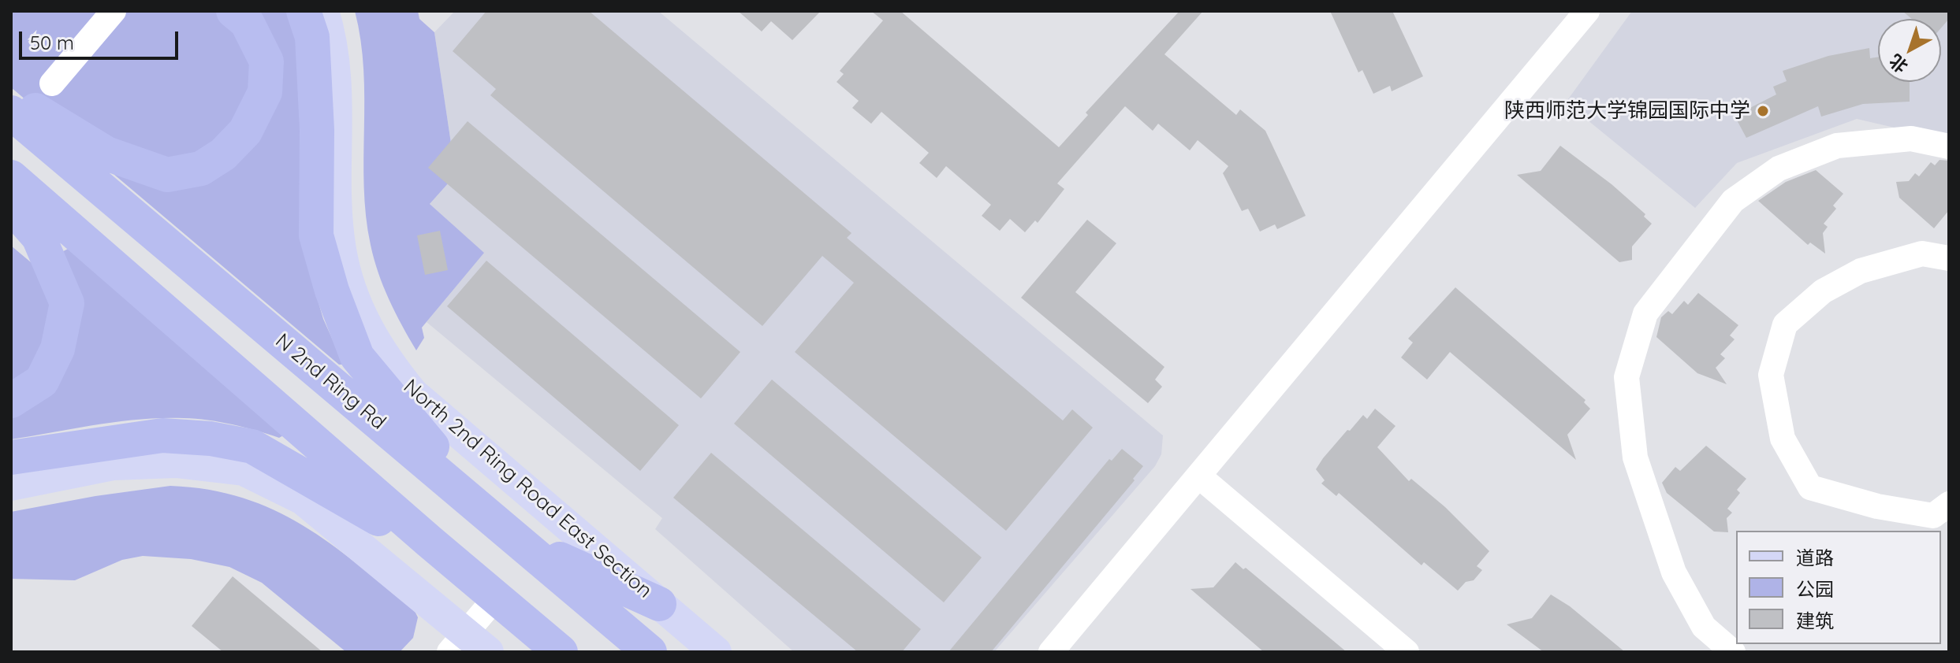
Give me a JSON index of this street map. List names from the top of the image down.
{
  "streets": {
    "highway": ["N 2nd Ring Rd"],
    "main road": ["North 2nd Ring Road East Section"]
  },
  "places": ["陕西师范大学锦园国际中学"],
  "legend": ["道路", "公园", "建筑"],
  "scale_bar": "50 m",
  "north": "bottom left"
}
